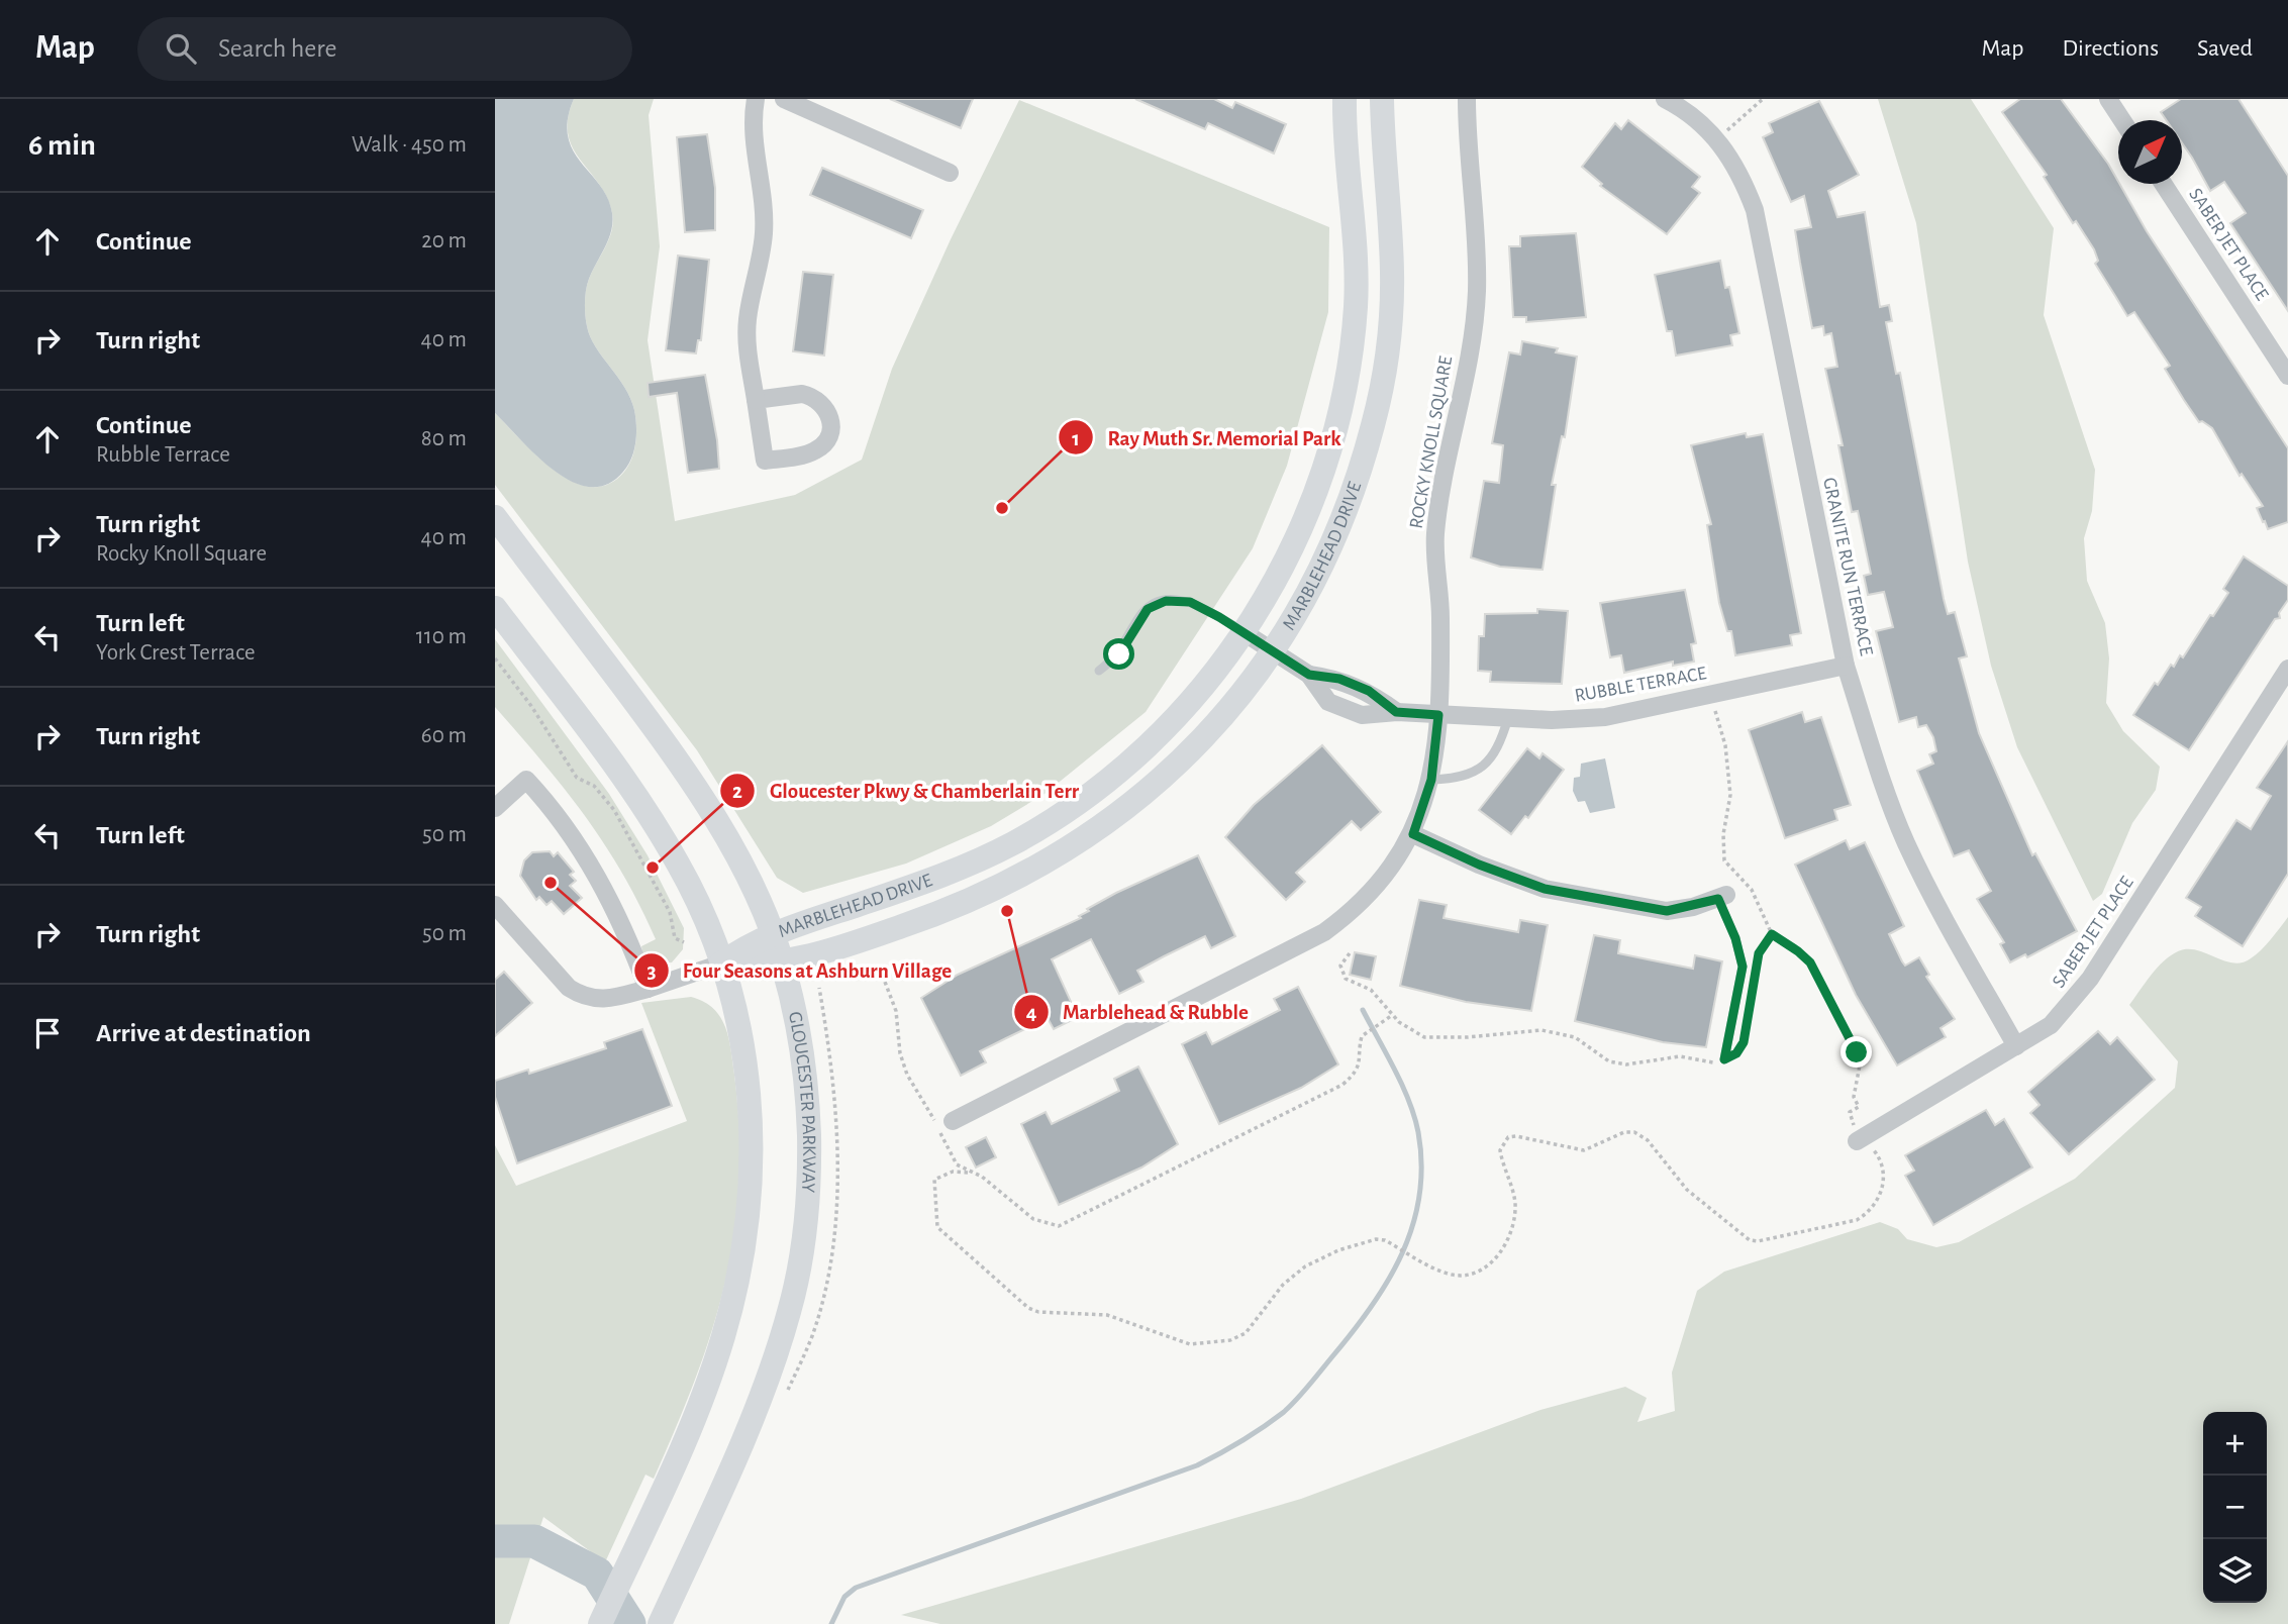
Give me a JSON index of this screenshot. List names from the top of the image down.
{
  "streets": {
    "street": [
      "SABER JET PLACE",
      "ROCKY KNOLL SQUARE",
      "MARBLEHEAD DRIVE",
      "GRANITE RUN TERRACE",
      "RUBBLE TERRACE",
      "GLOUCESTER PARKWAY"
    ]
  },
  "crossings": [
    ["SABER JET PLACE", "GRANITE RUN TERRACE"],
    ["ROCKY KNOLL SQUARE", "RUBBLE TERRACE"],
    ["MARBLEHEAD DRIVE", "RUBBLE TERRACE"],
    ["MARBLEHEAD DRIVE", "GLOUCESTER PARKWAY"],
    ["GRANITE RUN TERRACE", "RUBBLE TERRACE"]
  ],
  "places": [
    "Ray Muth Sr. Memorial Park",
    "Gloucester Pkwy & Chamberlain Terr",
    "Four Seasons at Ashburn Village",
    "Marblehead & Rubble"
  ],
  "north": "top right",
  "page": {
    "header": "Map",
    "search": "Search here",
    "nav": ["Map", "Directions", "Saved"],
    "heading": ["6 min", "Walk · 450 m"],
    "list": [
      ["Continue", "20 m"],
      ["Turn right", "40 m"],
      ["Continue", "Rubble Terrace", "80 m"],
      ["Turn right", "Rocky Knoll Square", "40 m"],
      ["Turn left", "York Crest Terrace", "110 m"],
      ["Turn right", "60 m"],
      ["Turn left", "50 m"],
      ["Turn right", "50 m"],
      "Arrive at destination"
    ],
    "map_buttons": ["+", "−"]
  }
}
